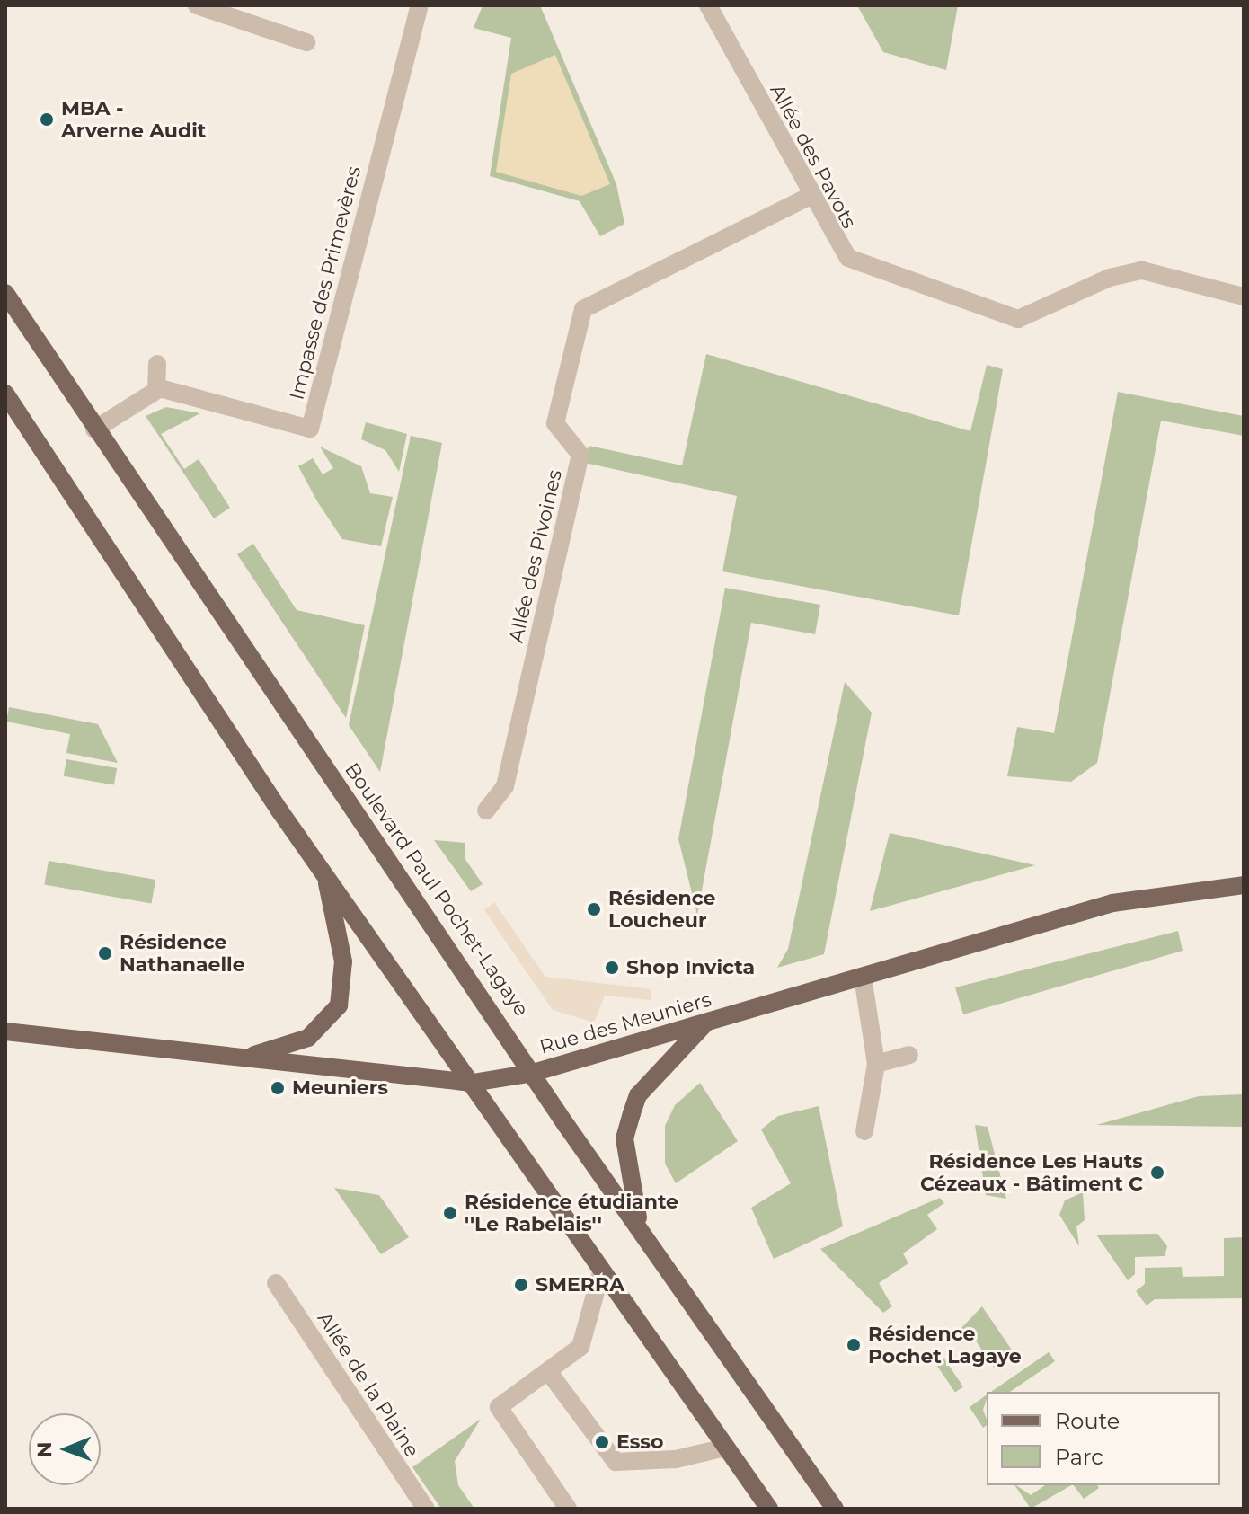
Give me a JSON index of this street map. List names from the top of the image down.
{
  "streets": {
    "main road": ["Boulevard Paul Pochet-Lagaye", "Rue des Meuniers"],
    "street": [
      "Allée des Pavots",
      "Impasse des Primevères",
      "Allée des Pivoines",
      "Allée de la Plaine"
    ]
  },
  "crossings": [
    ["Allée des Pavots", "Allée des Pivoines"],
    ["Boulevard Paul Pochet-Lagaye", "Rue des Meuniers"]
  ],
  "places": [
    "MBA - Arverne Audit",
    "Résidence Loucheur",
    "Résidence Nathanaelle",
    "Shop Invicta",
    "Meuniers",
    "Résidence Les Hauts Cézeaux - Bâtiment C",
    "Résidence étudiante ''Le Rabelais''",
    "SMERRA",
    "Résidence Pochet Lagaye",
    "Esso"
  ],
  "legend": ["Route", "Parc"],
  "north": "left"
}
